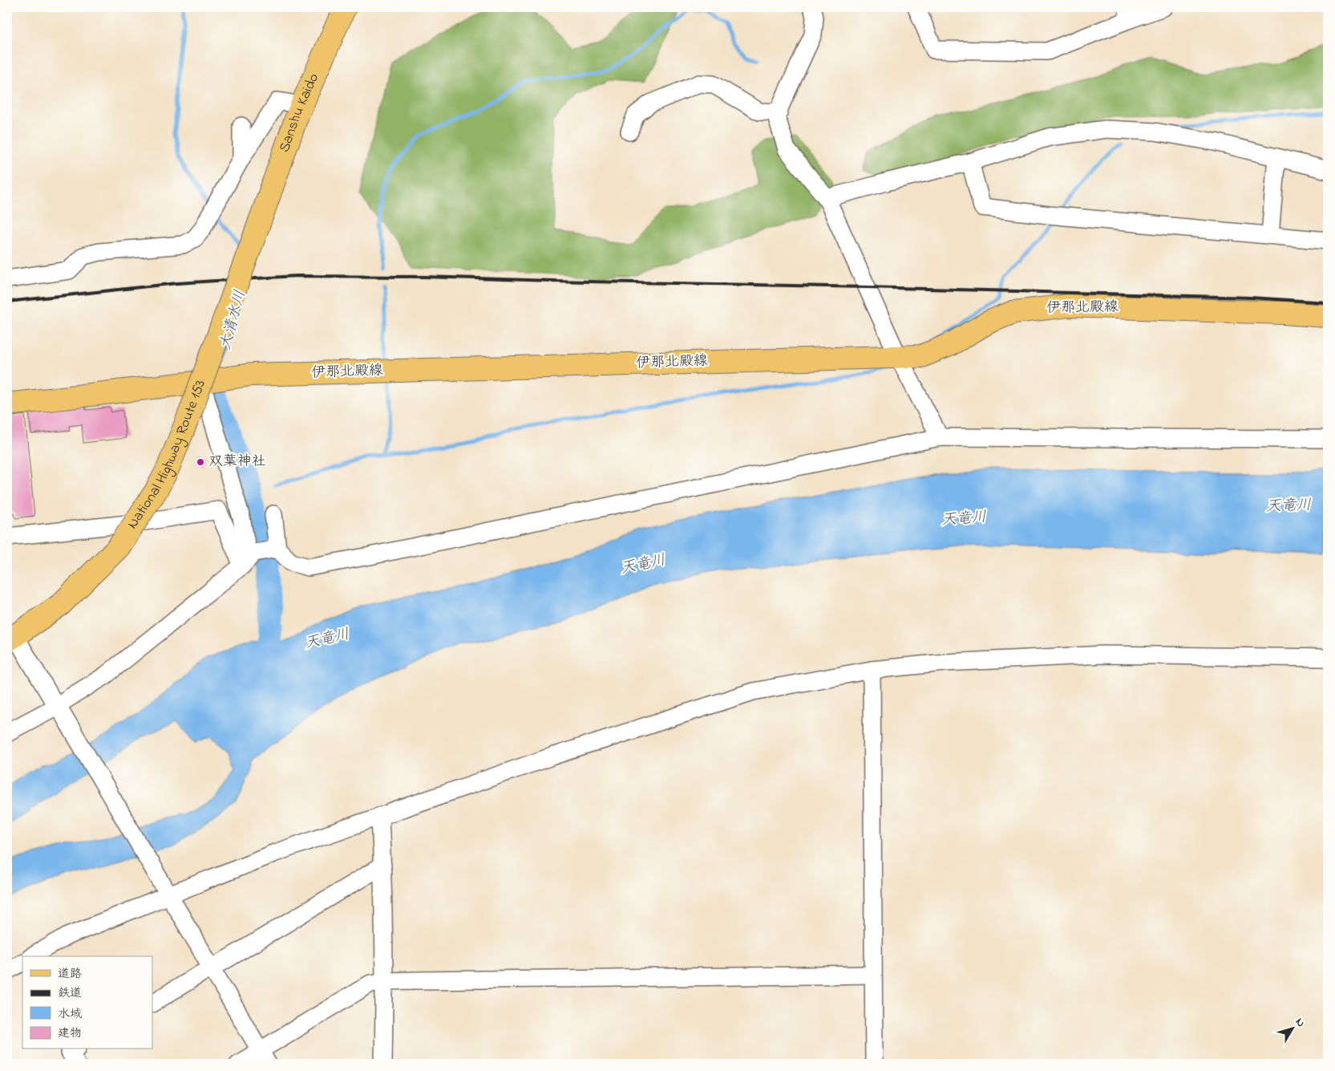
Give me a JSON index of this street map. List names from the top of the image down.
{
  "streets": {
    "main road": ["Sanshu Kaido", "伊那北殿線", "National Highway Route 153"]
  },
  "crossings": [
    ["Sanshu Kaido", "National Highway Route 153"]
  ],
  "water": ["大清水川", "天竜川"],
  "places": ["双葉神社"],
  "legend": [
    "道路",
    "鉄道",
    "水域",
    "建物"
  ],
  "north": "top right"
}
